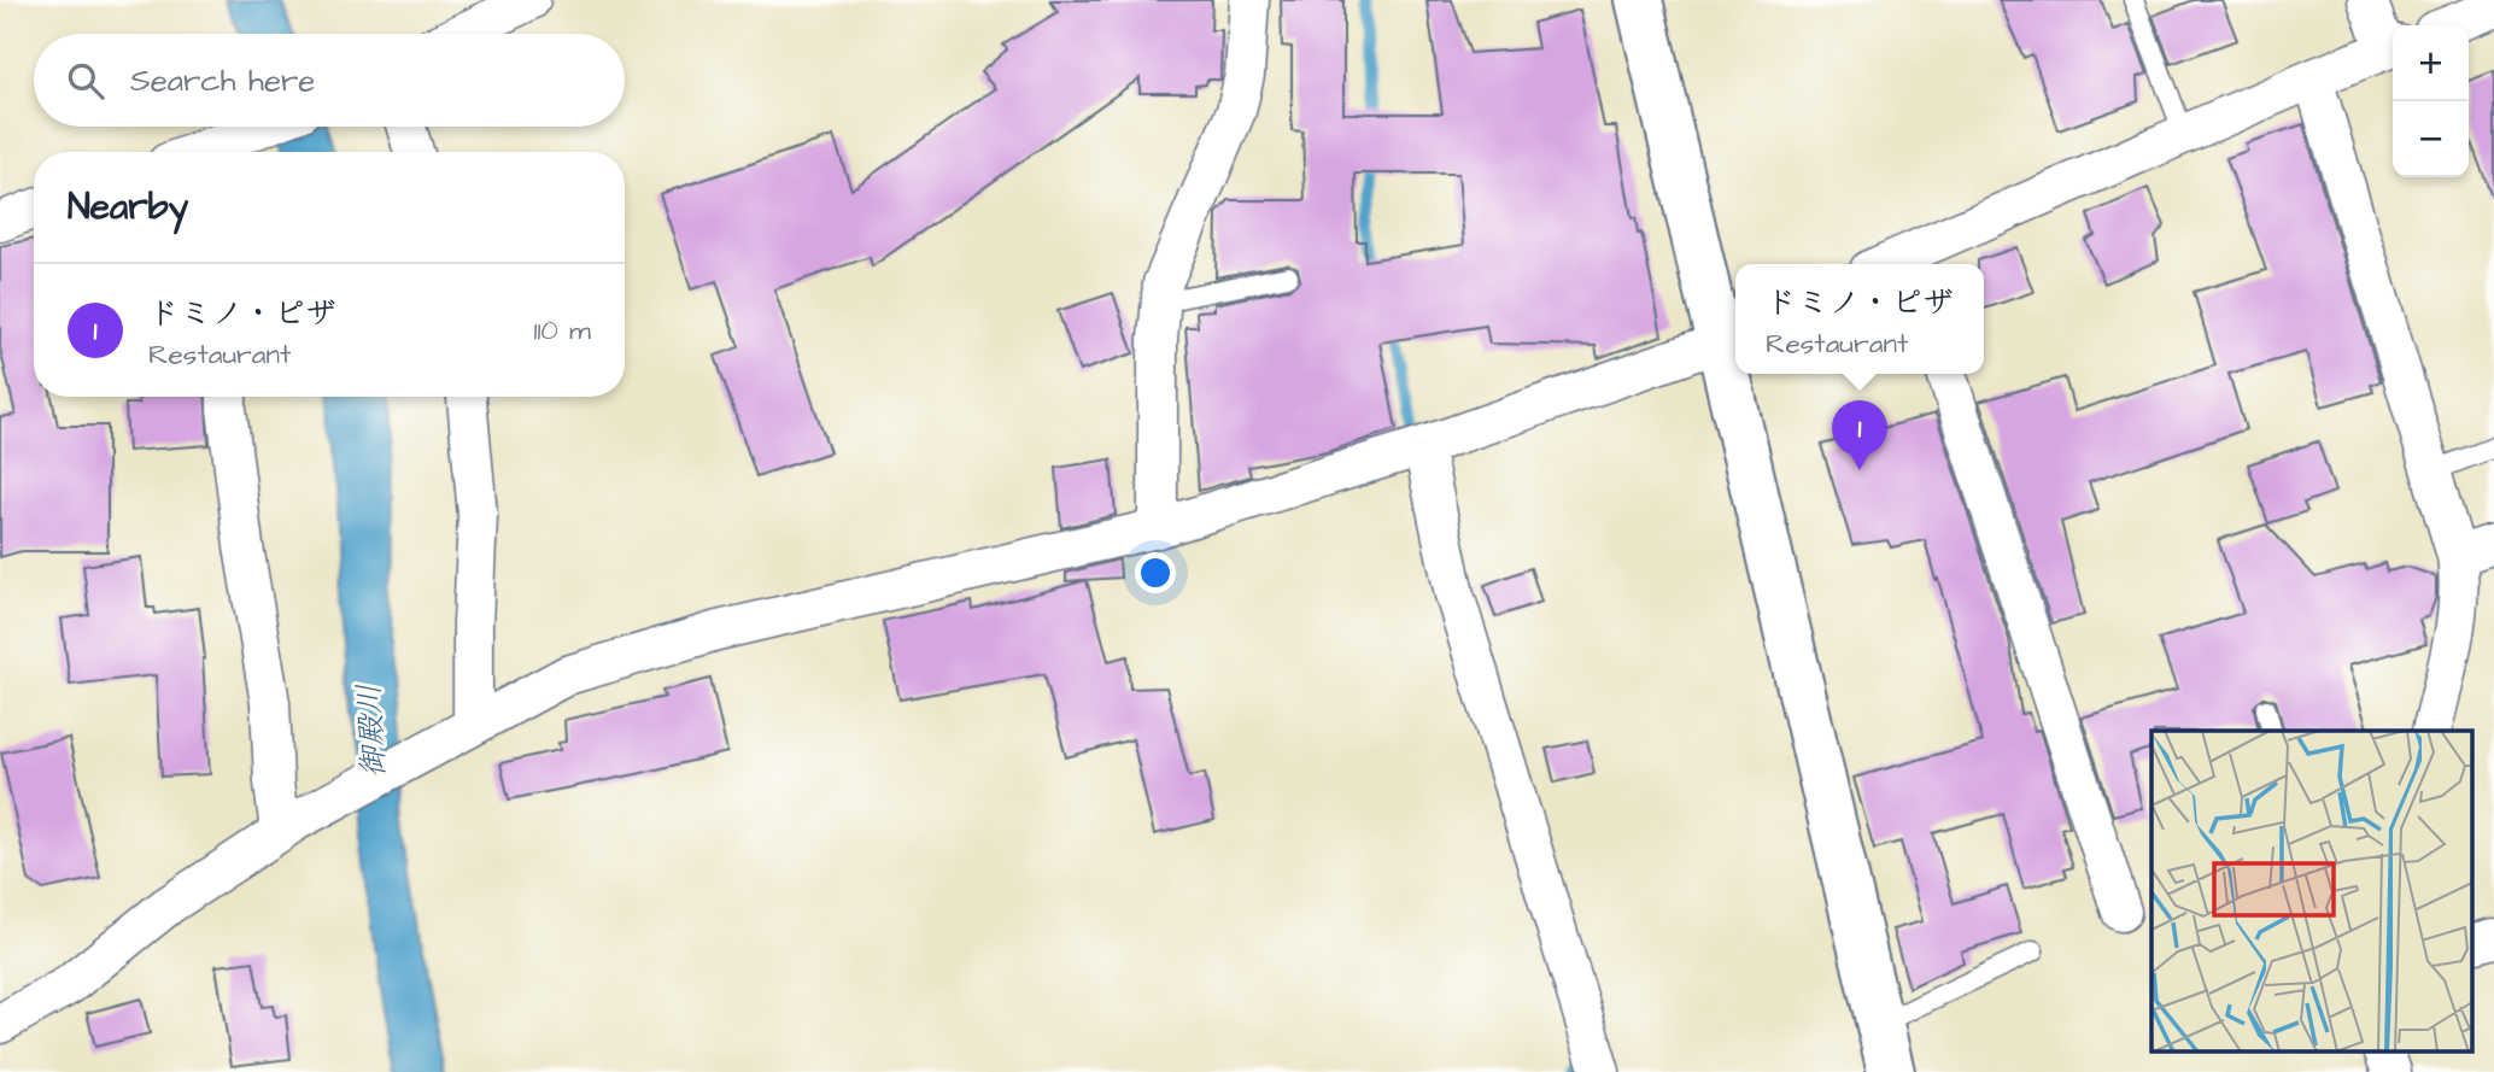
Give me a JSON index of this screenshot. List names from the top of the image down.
{
  "water": ["御殿川"],
  "page": {
    "map_buttons": ["+", "−"],
    "search": "Search here",
    "heading": "Nearby",
    "list": [
      {
        "mark": "1",
        "name": "ドミノ・ピザ",
        "note": "Restaurant",
        "value": "110 m"
      }
    ],
    "popup": ["ドミノ・ピザ", "Restaurant"],
    "pins": "1"
  }
}
